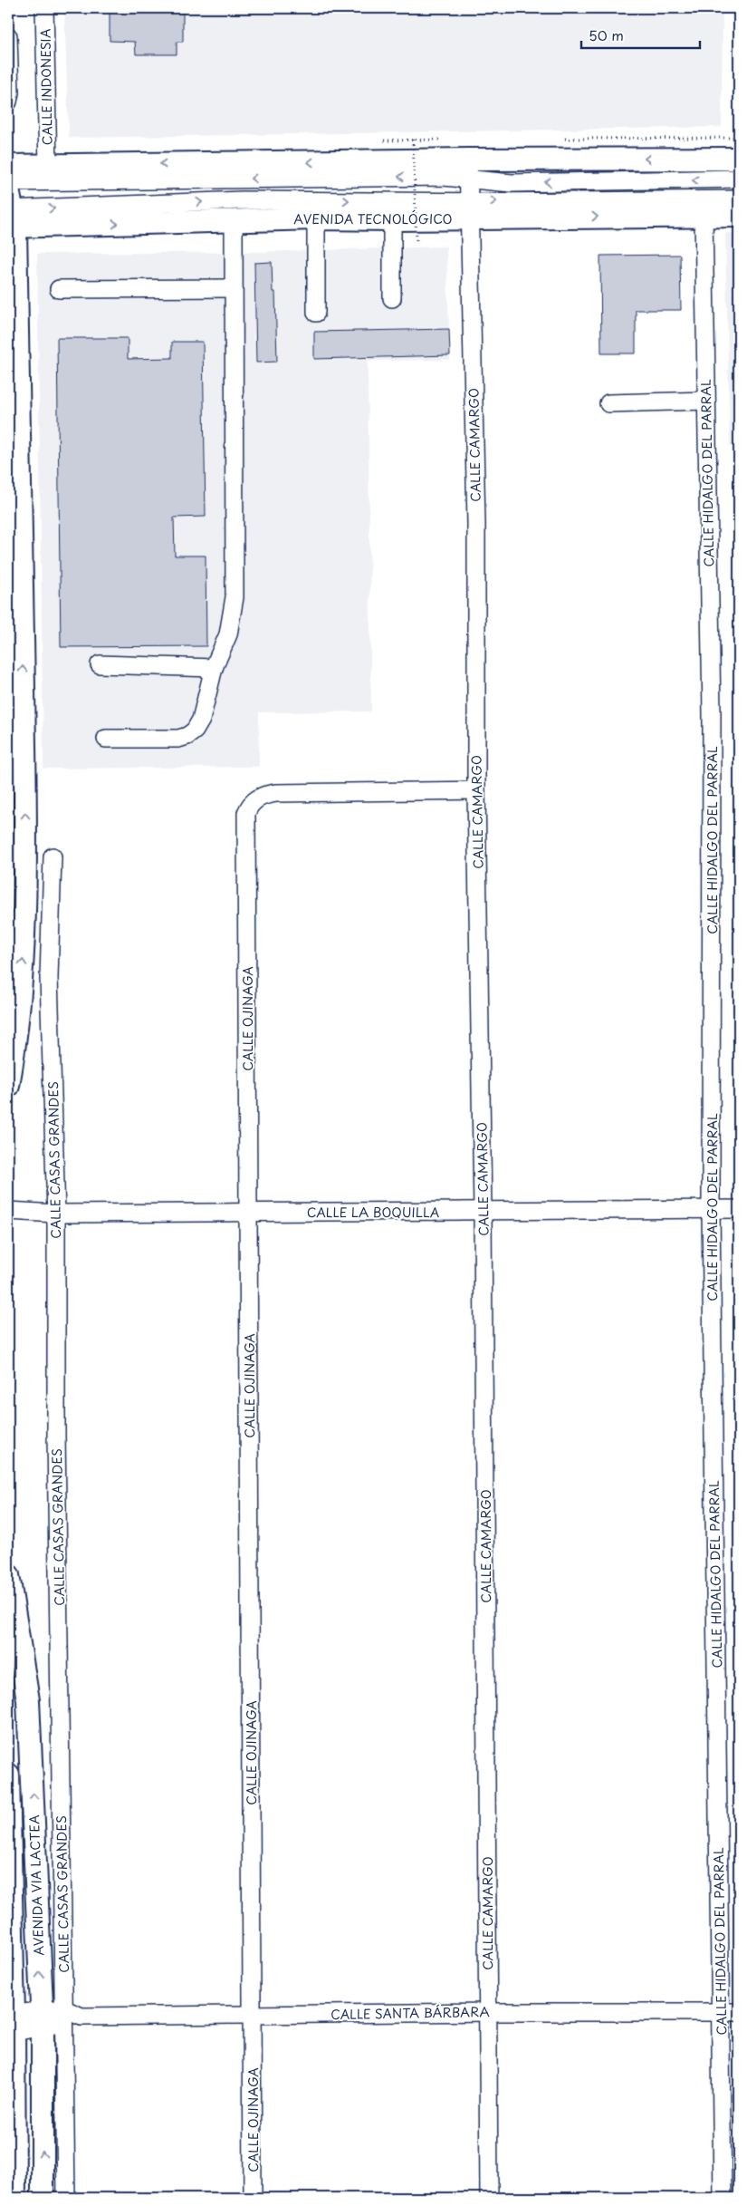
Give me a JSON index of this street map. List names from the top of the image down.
{
  "streets": {
    "main road": ["AVENIDA TECNOLÓGICO", "AVENIDA VIA LACTEA"],
    "street": [
      "CALLE INDONESIA",
      "CALLE CAMARGO",
      "CALLE HIDALGO DEL PARRAL",
      "CALLE OJINAGA",
      "CALLE CASAS GRANDES",
      "CALLE LA BOQUILLA",
      "CALLE SANTA BÁRBARA"
    ]
  },
  "crossings": [
    ["AVENIDA TECNOLÓGICO", "CALLE CAMARGO"],
    ["AVENIDA TECNOLÓGICO", "CALLE HIDALGO DEL PARRAL"],
    ["CALLE CAMARGO", "CALLE OJINAGA"],
    ["CALLE CAMARGO", "CALLE LA BOQUILLA"],
    ["CALLE CAMARGO", "CALLE SANTA BÁRBARA"],
    ["CALLE HIDALGO DEL PARRAL", "CALLE LA BOQUILLA"],
    ["CALLE HIDALGO DEL PARRAL", "CALLE SANTA BÁRBARA"],
    ["CALLE OJINAGA", "CALLE LA BOQUILLA"],
    ["CALLE OJINAGA", "CALLE SANTA BÁRBARA"],
    ["CALLE CASAS GRANDES", "CALLE LA BOQUILLA"],
    ["CALLE CASAS GRANDES", "CALLE SANTA BÁRBARA"],
    ["AVENIDA VIA LACTEA", "CALLE SANTA BÁRBARA"]
  ],
  "scale_bar": "50 m"
}
